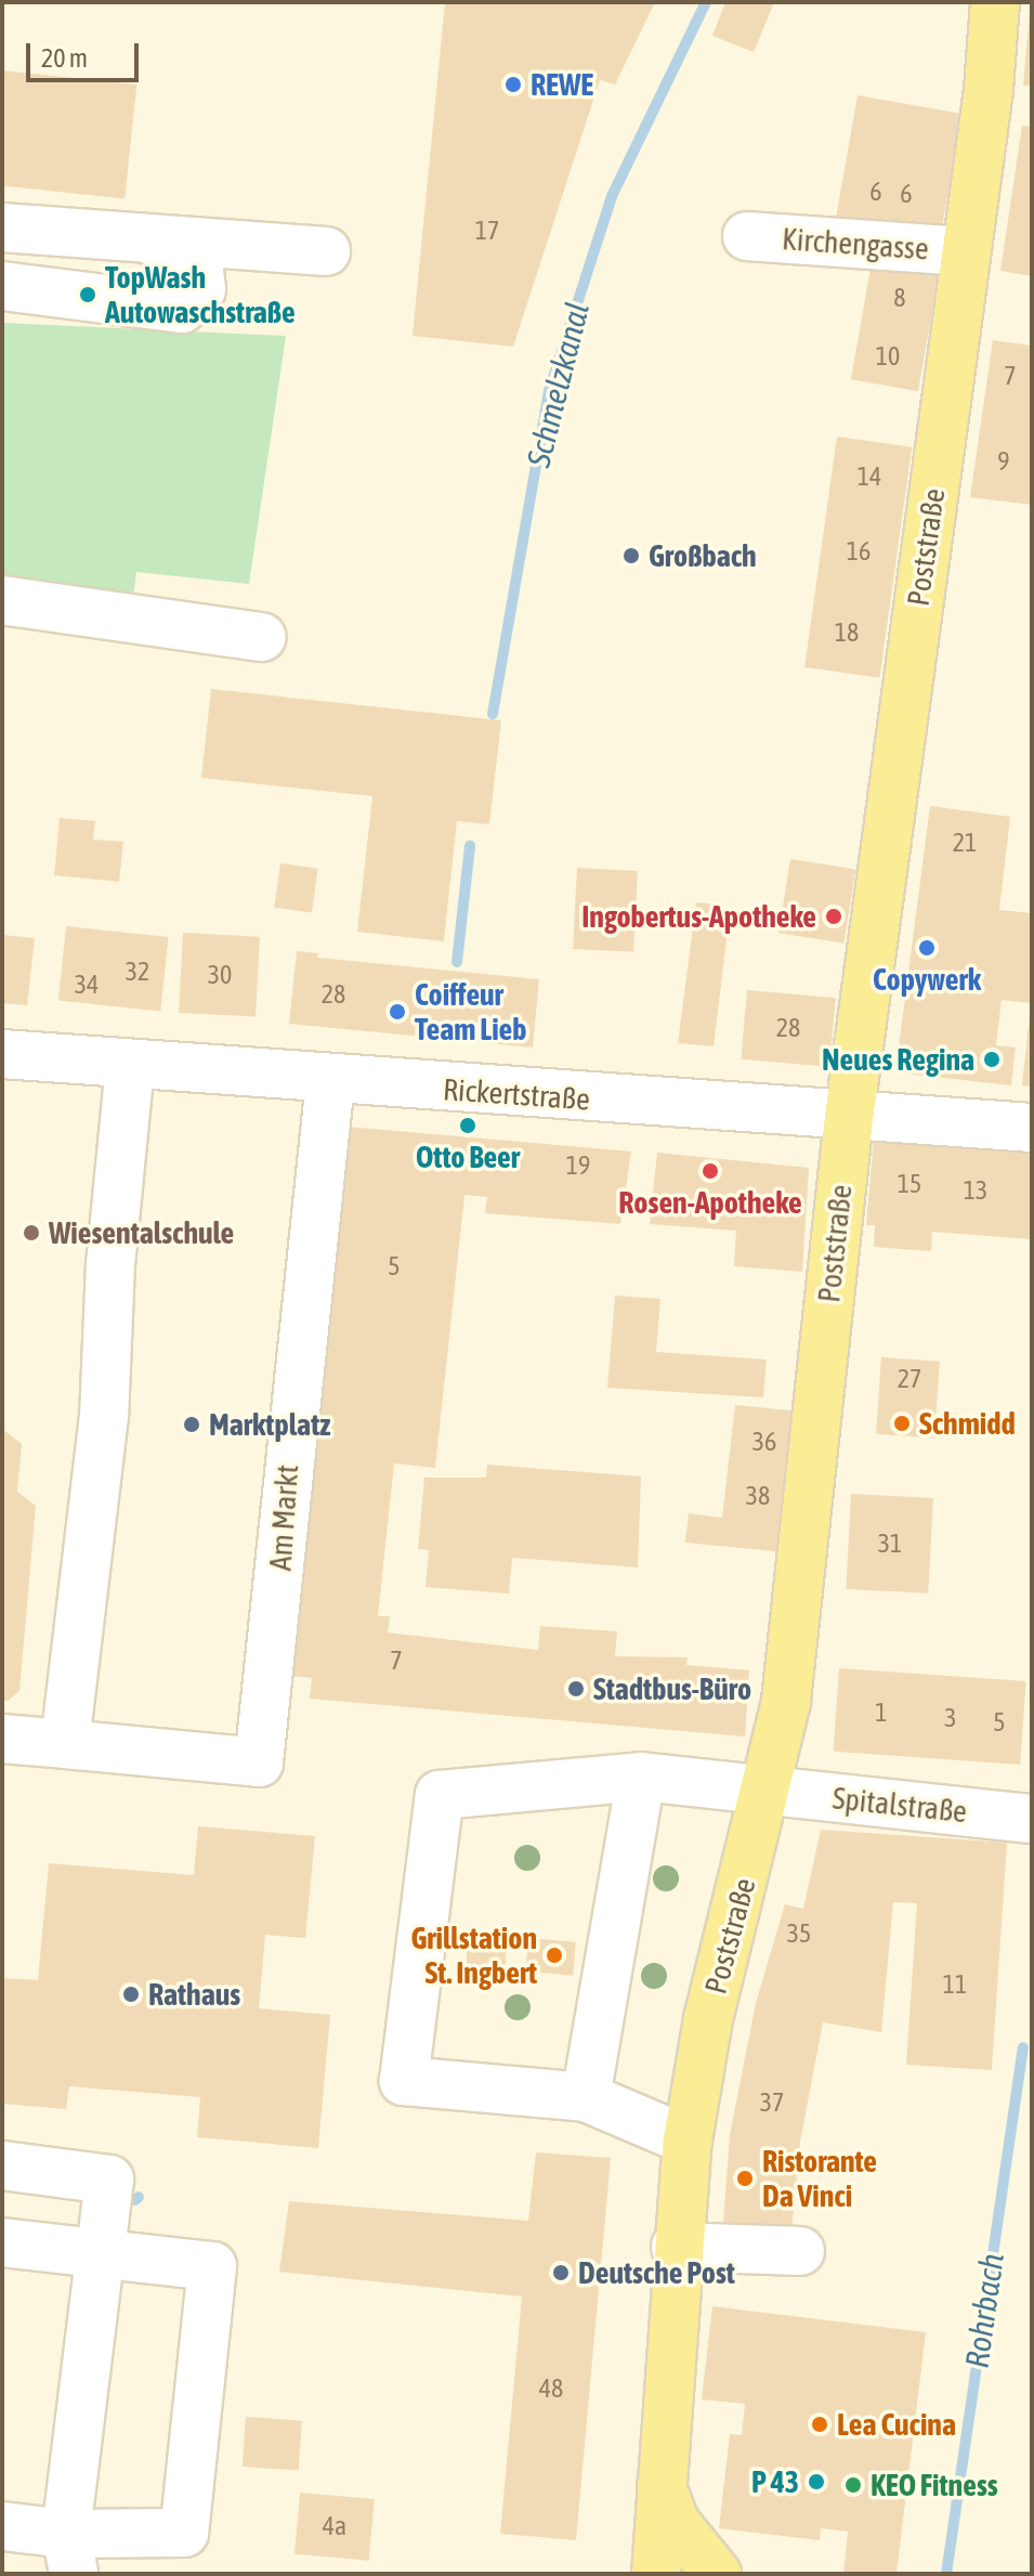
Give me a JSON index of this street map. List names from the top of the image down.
{
  "streets": {
    "main road": ["Poststraße"],
    "street": [
      "Kirchengasse",
      "Rickertstraße",
      "Am Markt",
      "Spitalstraße"
    ]
  },
  "crossings": [
    ["Kirchengasse", "Poststraße"],
    ["Poststraße", "Rickertstraße"],
    ["Poststraße", "Spitalstraße"],
    ["Rickertstraße", "Am Markt"]
  ],
  "water": ["Schmelzkanal", "Rohrbach"],
  "places": [
    "REWE",
    "TopWash Autowaschstraße",
    "Großbach",
    "Ingobertus-Apotheke",
    "Copywerk",
    "Coiffeur Team Lieb",
    "Neues Regina",
    "Otto Beer",
    "Rosen-Apotheke",
    "Wiesentalschule",
    "Schmidd",
    "Marktplatz",
    "Stadtbus-Büro",
    "Grillstation St. Ingbert",
    "Rathaus",
    "Ristorante Da Vinci",
    "Deutsche Post",
    "Lea Cucina",
    "P 43",
    "KEO Fitness"
  ],
  "house_numbers": [
    "6",
    "6",
    "17",
    "8",
    "10",
    "7",
    "9",
    "14",
    "16",
    "18",
    "21",
    "32",
    "30",
    "34",
    "28",
    "28",
    "19",
    "15",
    "13",
    "5",
    "27",
    "36",
    "38",
    "31",
    "7",
    "1",
    "3",
    "5",
    "35",
    "11",
    "37",
    "48",
    "4a"
  ],
  "scale_bar": "20 m"
}
